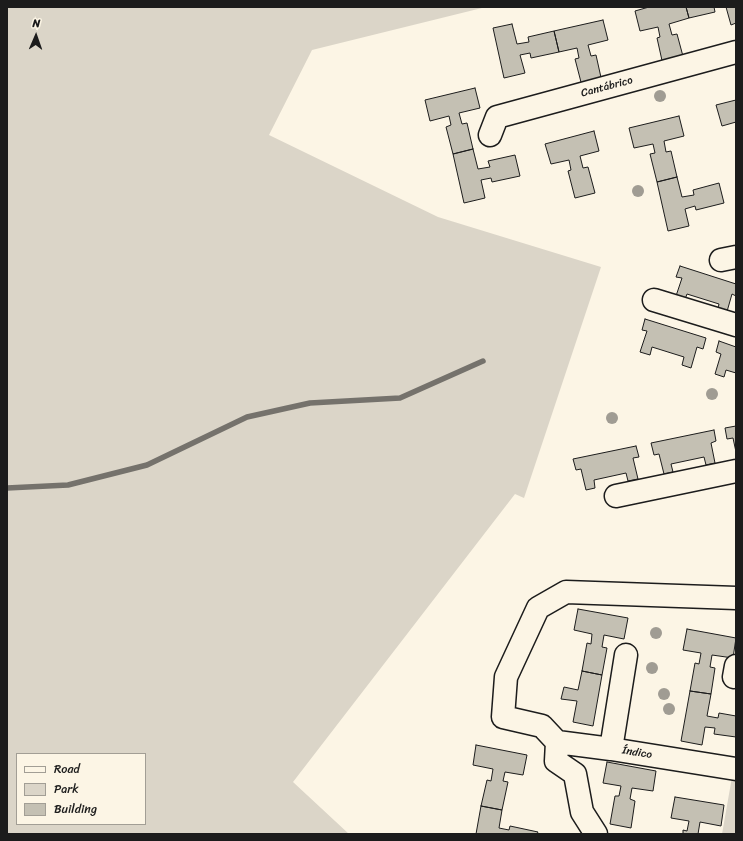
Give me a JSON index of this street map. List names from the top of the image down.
{
  "streets": {
    "street": ["Cantábrico", "Índico"]
  },
  "legend": ["Road", "Park", "Building"],
  "north": "top"
}
